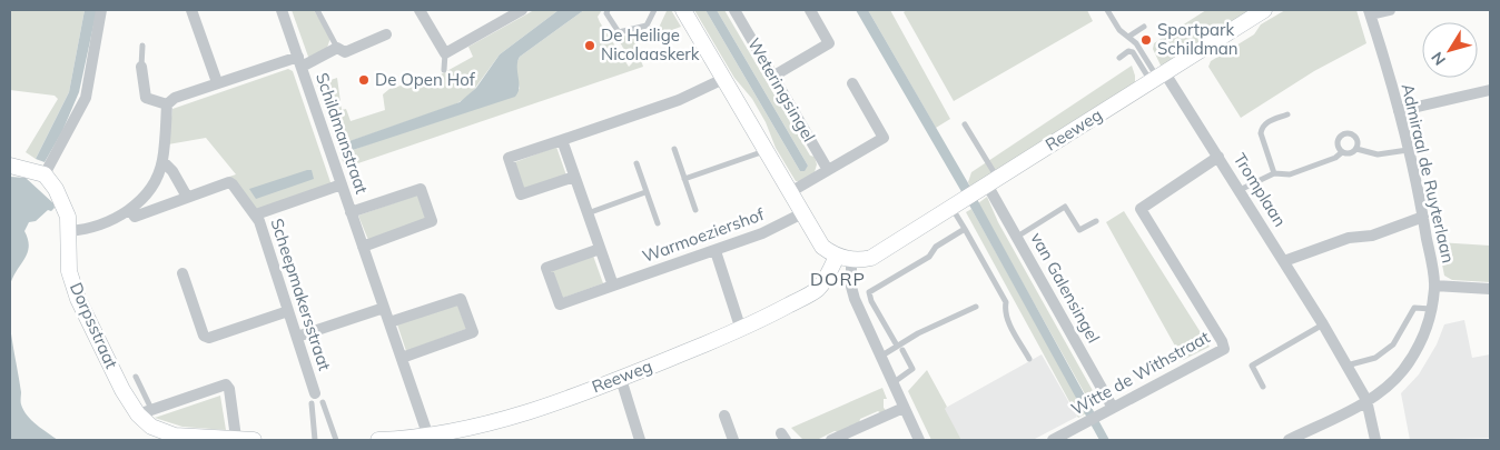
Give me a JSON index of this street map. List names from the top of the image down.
{
  "streets": {
    "street": [
      "Weteringsingel",
      "Reeweg",
      "Schildmanstraat",
      "Admiraal de Ruyterlaan",
      "Tromplaan",
      "Warmoeziershof",
      "van Galensingel",
      "Scheepmakersstraat",
      "Dorpsstraat",
      "Witte de Withstraat"
    ]
  },
  "crossings": [
    ["Reeweg", "Schildmanstraat"],
    ["Reeweg", "Tromplaan"],
    ["Reeweg", "van Galensingel"],
    ["Admiraal de Ruyterlaan", "Tromplaan"],
    ["Tromplaan", "Witte de Withstraat"],
    ["van Galensingel", "Witte de Withstraat"]
  ],
  "districts": ["DORP"],
  "places": ["Sportpark Schildman", "De Heilige Nicolaaskerk", "De Open Hof"],
  "north": "bottom left"
}
